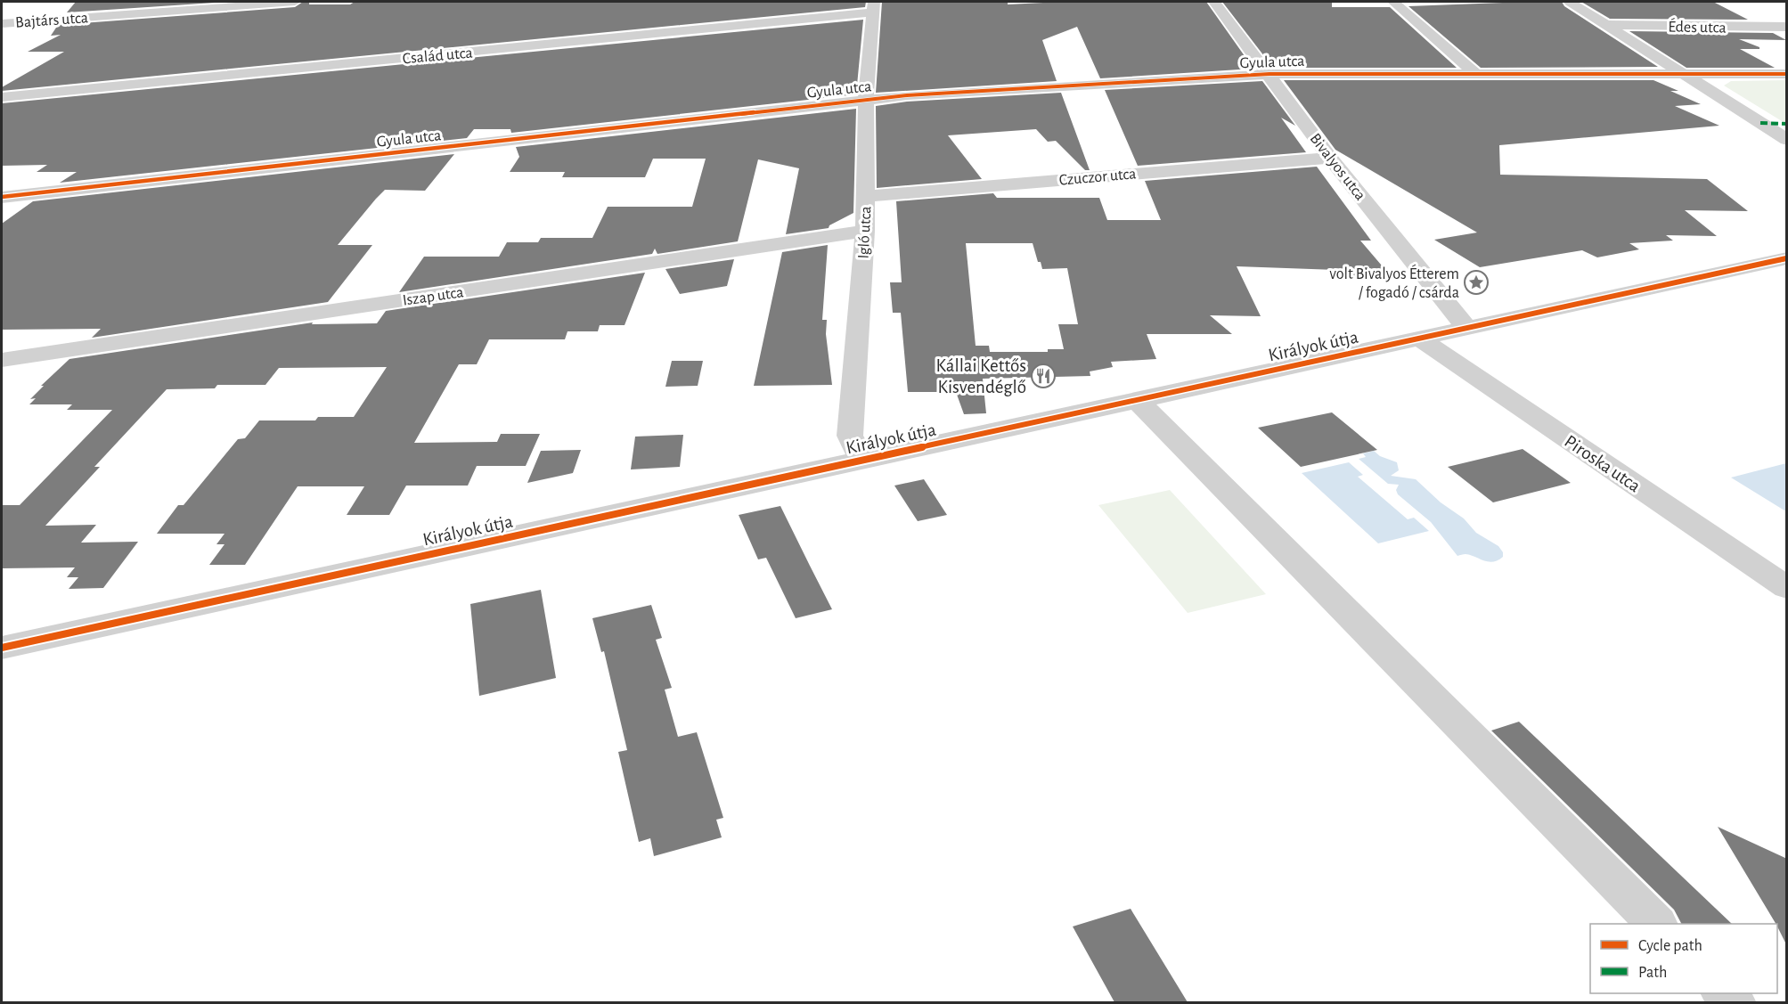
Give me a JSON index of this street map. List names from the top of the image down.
{
  "streets": {
    "street": [
      "Bajtárs utca",
      "Édes utca",
      "Család utca",
      "Gyula utca",
      "Bivalyos utca",
      "Czuczor utca",
      "Igló utca",
      "Iszap utca",
      "Királyok útja",
      "Piroska utca"
    ]
  },
  "crossings": [
    ["Család utca", "Igló utca"],
    ["Gyula utca", "Bivalyos utca"],
    ["Gyula utca", "Igló utca"],
    ["Bivalyos utca", "Czuczor utca"],
    ["Bivalyos utca", "Királyok útja"],
    ["Czuczor utca", "Igló utca"],
    ["Igló utca", "Iszap utca"],
    ["Igló utca", "Királyok útja"],
    ["Királyok útja", "Piroska utca"]
  ],
  "places": {
    "place": ["volt Bivalyos Étterem / fogadó / csárda"],
    "restaurant": ["Kállai Kettős Kisvendéglő"]
  },
  "legend": ["Cycle path", "Path"]
}
